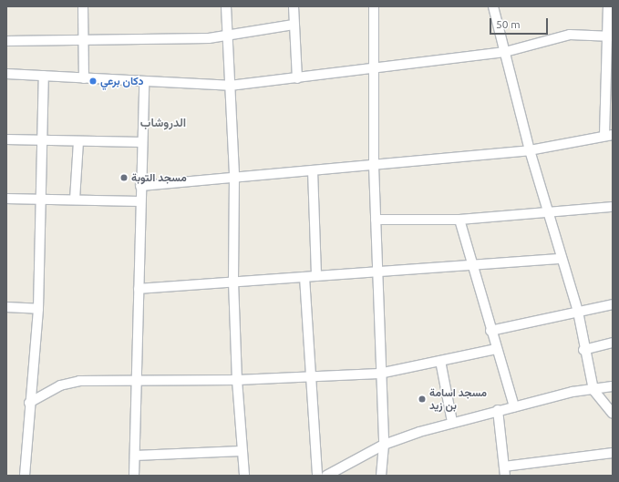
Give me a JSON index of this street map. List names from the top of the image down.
{
  "districts": ["الدروشاب"],
  "places": ["دكان برعي", "مسجد التوبة", "مسجد اسامة بن زيد"],
  "scale_bar": "50 m"
}
